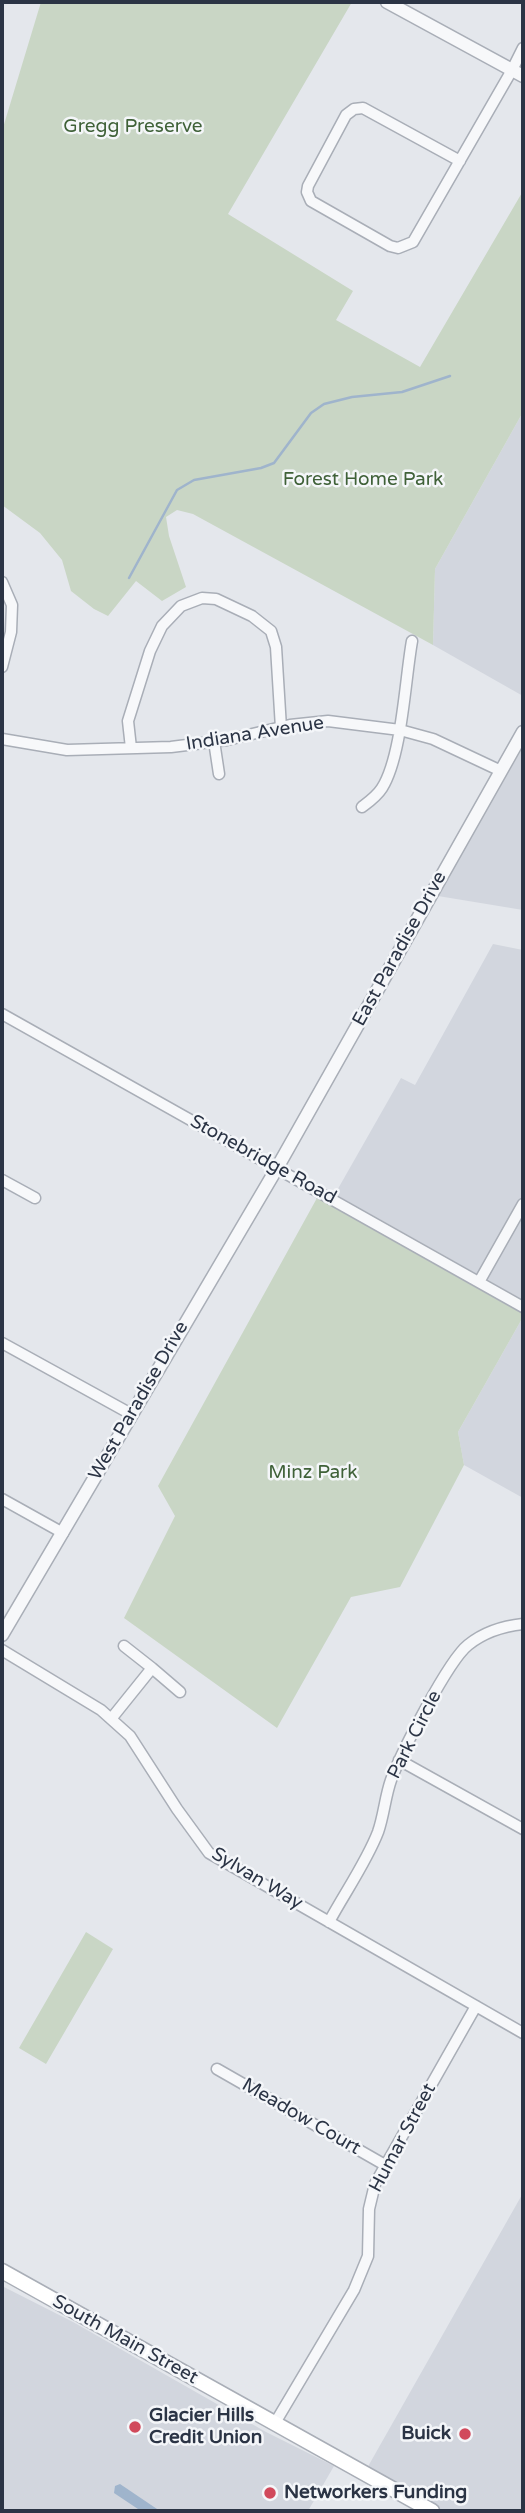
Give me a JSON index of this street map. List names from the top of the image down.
{
  "streets": {
    "main road": ["South Main Street"],
    "street": [
      "Indiana Avenue",
      "East Paradise Drive",
      "Stonebridge Road",
      "West Paradise Drive",
      "Park Circle",
      "Sylvan Way",
      "Meadow Court",
      "Humar Street"
    ]
  },
  "crossings": [
    ["Indiana Avenue", "East Paradise Drive"],
    ["East Paradise Drive", "Stonebridge Road"],
    ["East Paradise Drive", "West Paradise Drive"],
    ["Stonebridge Road", "West Paradise Drive"],
    ["Park Circle", "Sylvan Way"],
    ["Sylvan Way", "Humar Street"],
    ["Meadow Court", "Humar Street"],
    ["Humar Street", "South Main Street"]
  ],
  "parks": ["Gregg Preserve", "Forest Home Park", "Minz Park"],
  "places": ["Glacier Hills Credit Union", "Buick", "Networkers Funding"]
}
